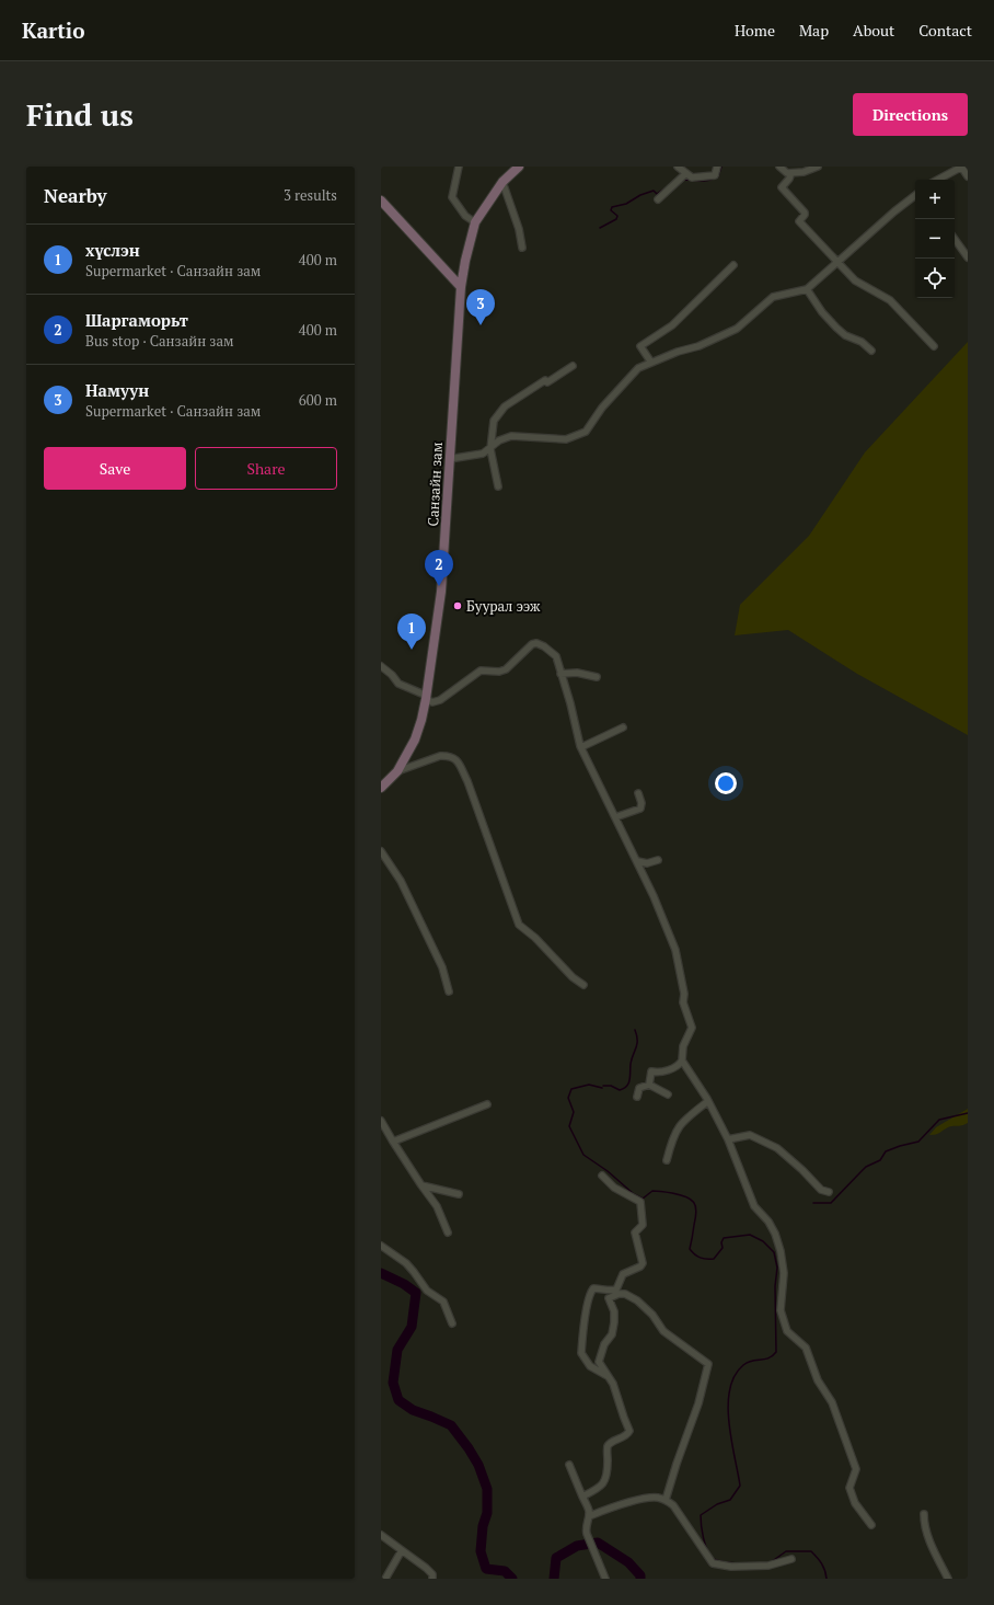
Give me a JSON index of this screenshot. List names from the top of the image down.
{
  "streets": {
    "main road": ["Санзайн зам"]
  },
  "places": ["Буурал ээж"],
  "page": {
    "header": "Kartio",
    "nav": [
      "Home",
      "Map",
      "About",
      "Contact"
    ],
    "buttons": [
      "Directions",
      ["Save", "Share"]
    ],
    "title": "Find us",
    "heading": ["Nearby", "3 results"],
    "map_buttons": ["+", "−"],
    "list": [
      {
        "mark": "1",
        "name": "хүслэн",
        "note": "Supermarket · Санзайн зам",
        "value": "400 m"
      },
      {
        "mark": "2",
        "name": "Шаргаморьт",
        "note": "Bus stop · Санзайн зам",
        "value": "400 m"
      },
      {
        "mark": "3",
        "name": "Намуун",
        "note": "Supermarket · Санзайн зам",
        "value": "600 m"
      }
    ],
    "pins": ["3", "2", "1"]
  }
}
